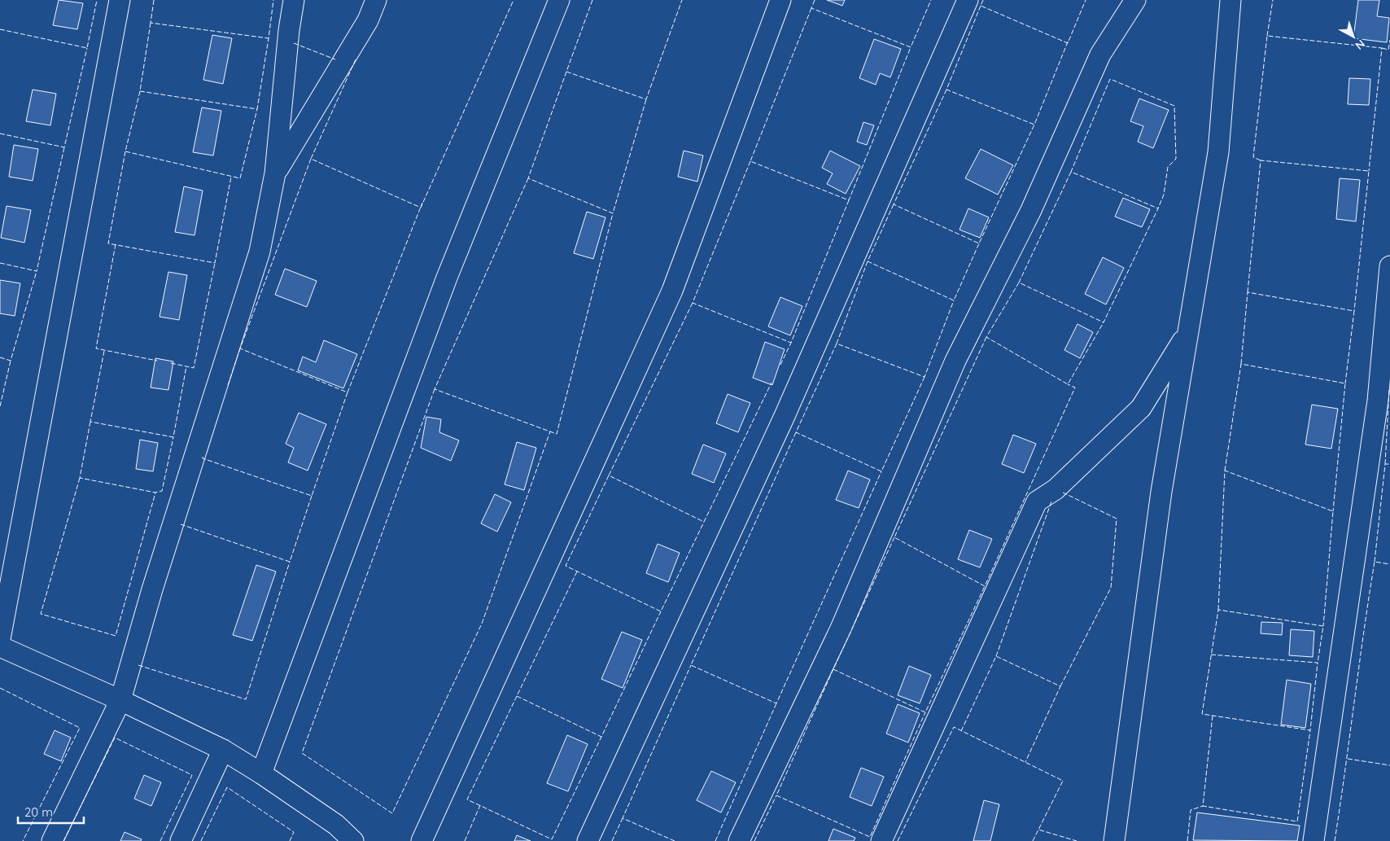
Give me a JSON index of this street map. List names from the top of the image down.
{
  "scale_bar": "20 m",
  "north": "bottom right"
}
